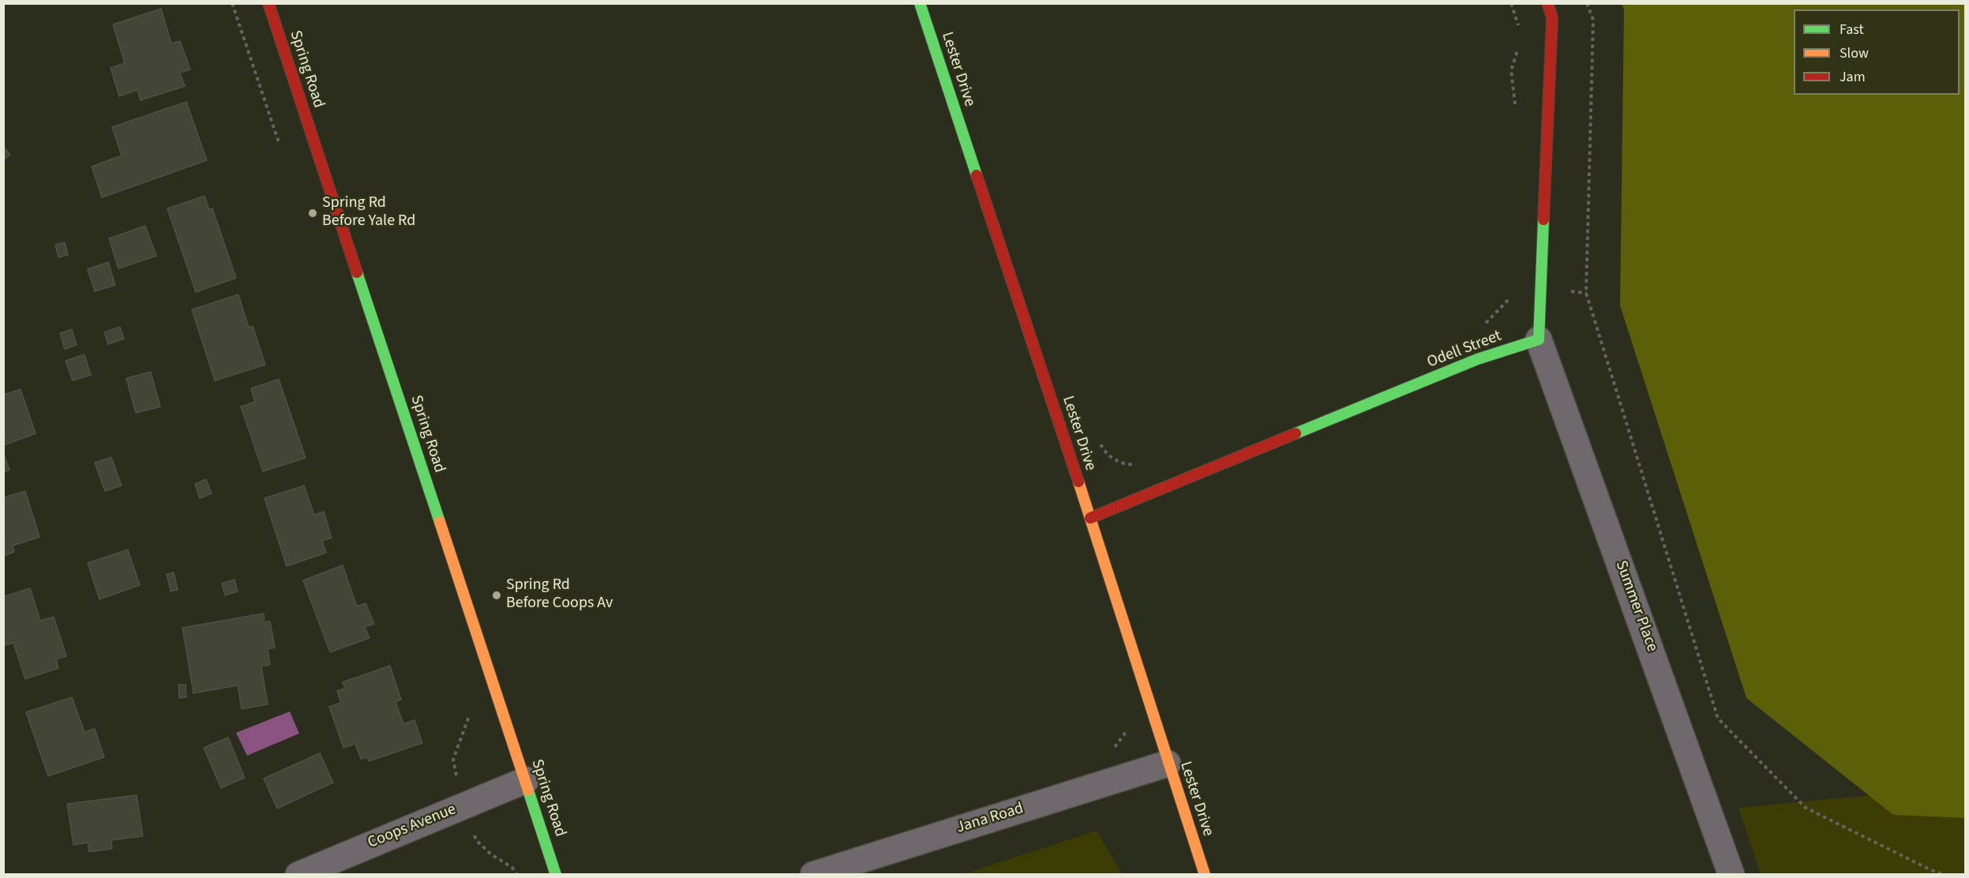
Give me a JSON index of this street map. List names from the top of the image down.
{
  "streets": {
    "street": [
      "Spring Road",
      "Lester Drive",
      "Odell Street",
      "Summer Place",
      "Jana Road",
      "Coops Avenue"
    ]
  },
  "crossings": [
    ["Spring Road", "Coops Avenue"],
    ["Lester Drive", "Odell Street"],
    ["Lester Drive", "Jana Road"],
    ["Odell Street", "Summer Place"]
  ],
  "places": ["Spring Rd Before Yale Rd", "Spring Rd Before Coops Av"],
  "legend": ["Fast", "Slow", "Jam"]
}
